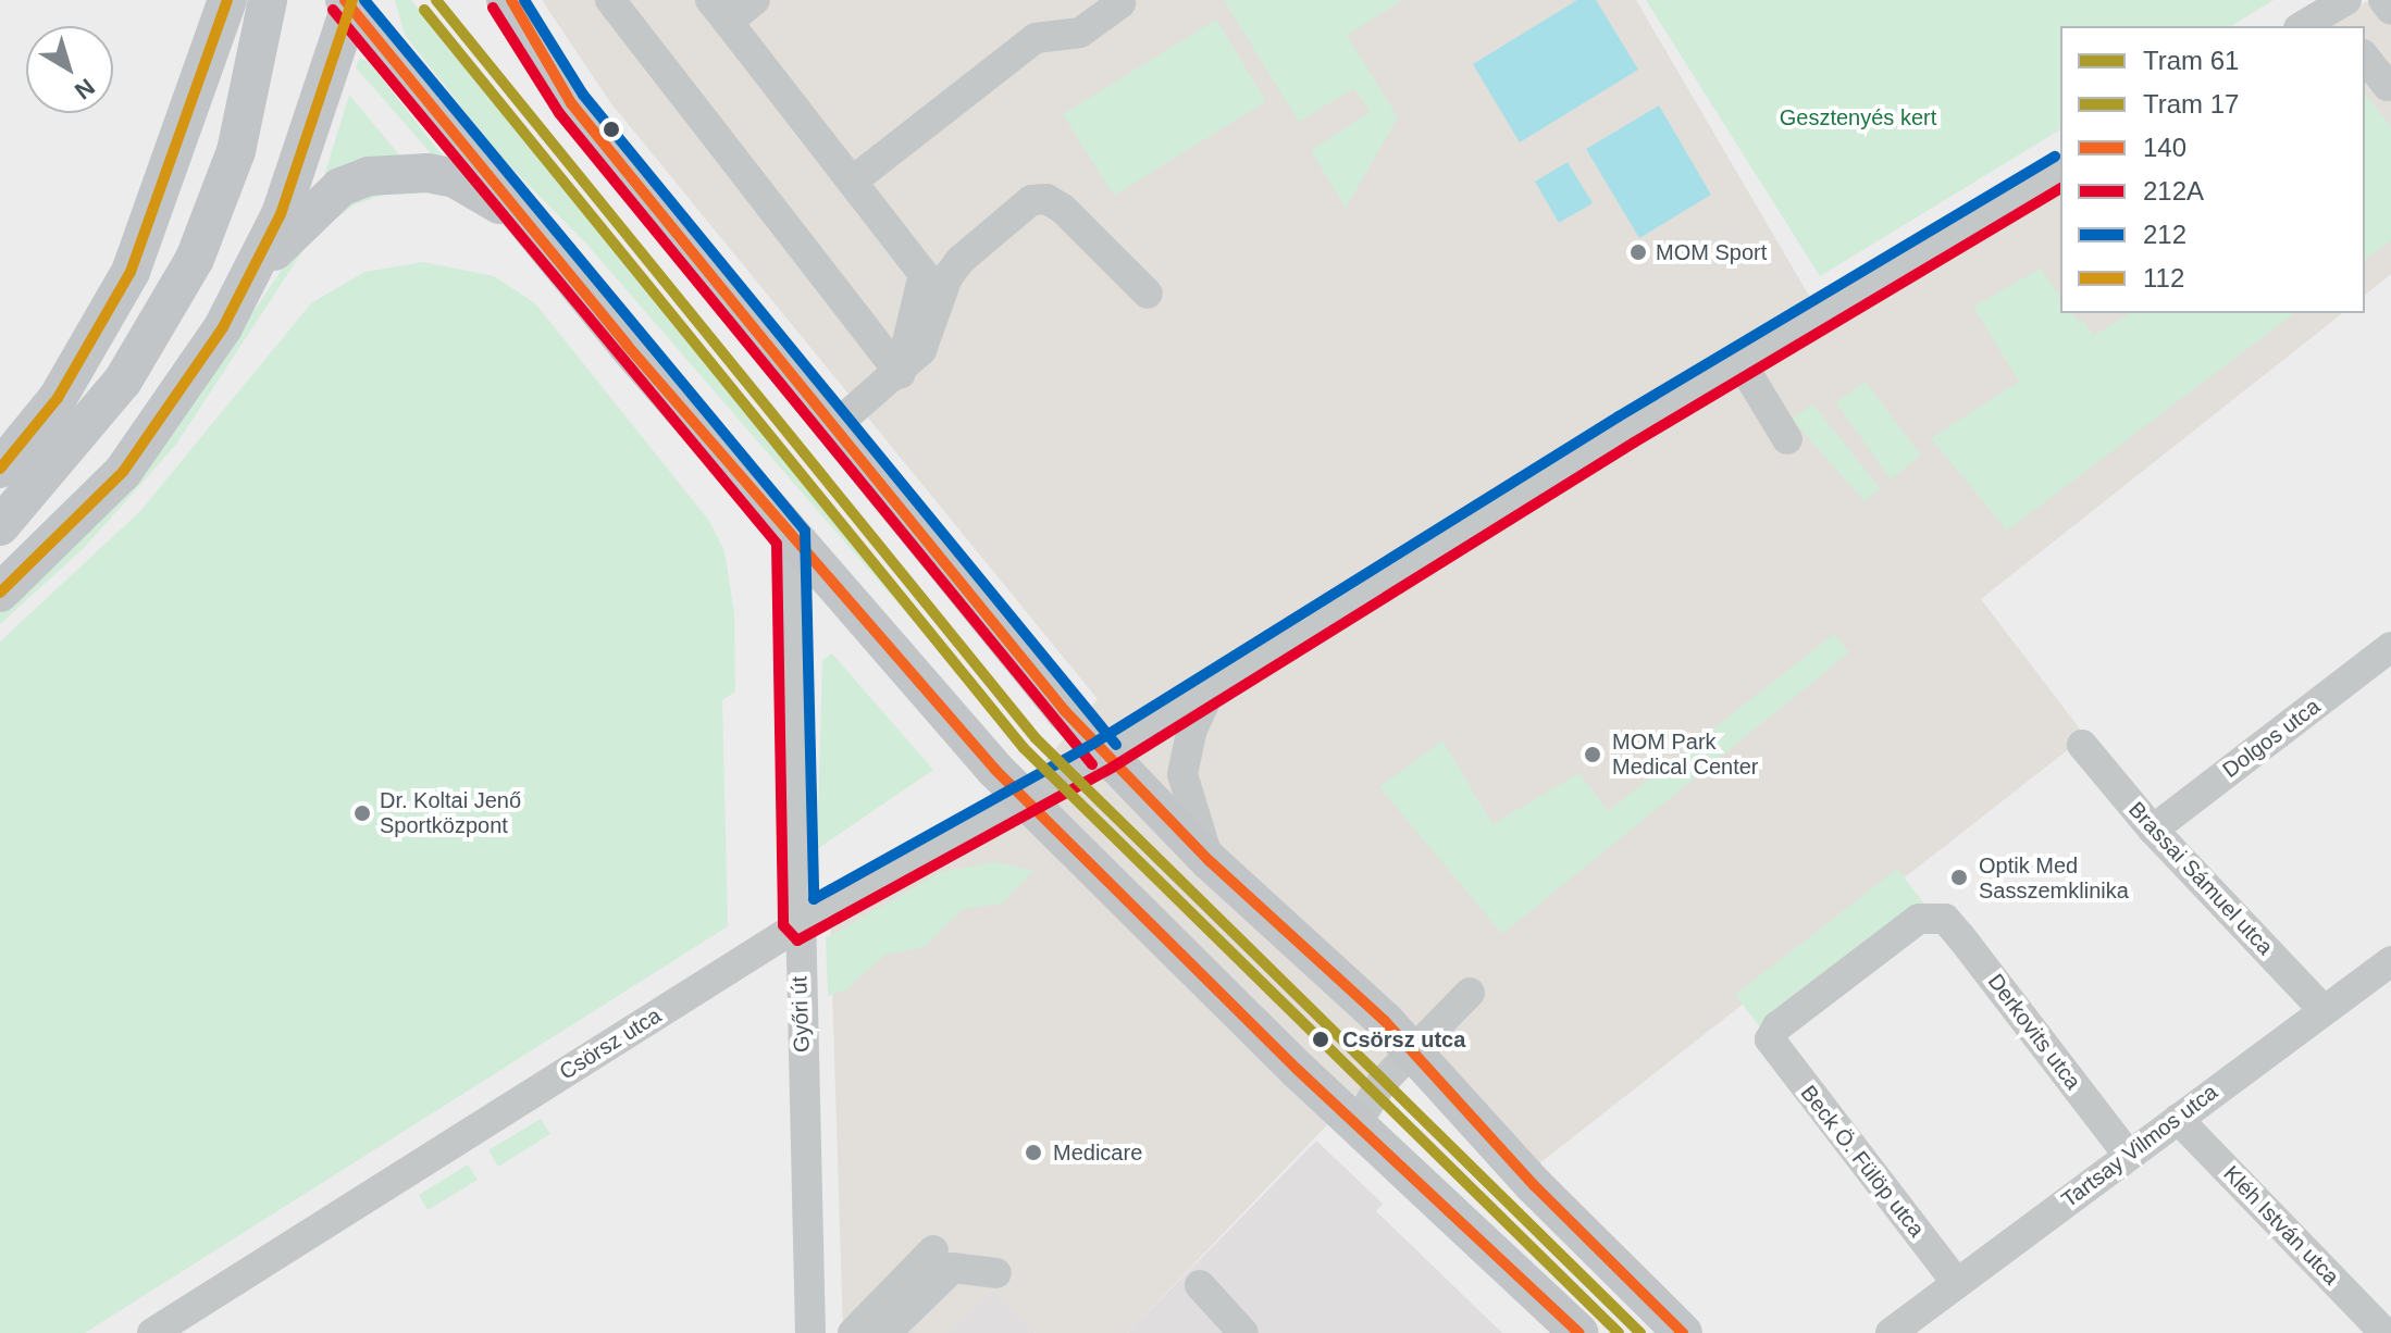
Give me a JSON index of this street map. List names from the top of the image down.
{
  "streets": {
    "street": [
      "Dolgos utca",
      "Brassai Sámuel utca",
      "Győri út",
      "Derkovits utca",
      "Csörsz utca",
      "Tartsay Vilmos utca",
      "Beck Ö. Fülöp utca",
      "Kléh István utca"
    ]
  },
  "crossings": [
    ["Dolgos utca", "Brassai Sámuel utca"],
    ["Brassai Sámuel utca", "Tartsay Vilmos utca"],
    ["Győri út", "Csörsz utca"],
    ["Derkovits utca", "Tartsay Vilmos utca"],
    ["Derkovits utca", "Beck Ö. Fülöp utca"],
    ["Tartsay Vilmos utca", "Beck Ö. Fülöp utca"],
    ["Tartsay Vilmos utca", "Kléh István utca"]
  ],
  "parks": ["Gesztenyés kert"],
  "places": [
    "MOM Sport",
    "MOM Park Medical Center",
    "Dr. Koltai Jenő Sportközpont",
    "Optik Med Sasszemklinika",
    "Csörsz utca",
    "Medicare"
  ],
  "lines": [
    "tram line 61",
    "transit line 140",
    "transit line 212",
    "transit line 112",
    "transit line 212A",
    "tram line 17"
  ],
  "legend": [
    "Tram 61",
    "Tram 17",
    "140",
    "212A",
    "212",
    "112"
  ],
  "north": "bottom right"
}
